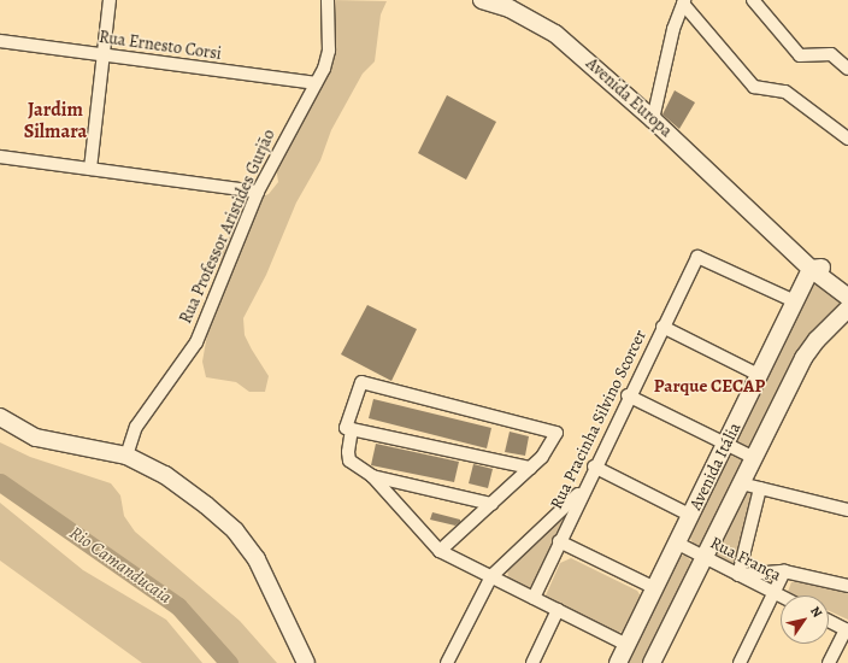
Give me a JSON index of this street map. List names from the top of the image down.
{
  "streets": {
    "street": [
      "Rua Ernesto Corsi",
      "Avenida Europa",
      "Rua Professor Aristides Gurjão",
      "Rua Pracinha Silvino Scorcer",
      "Avenida Itália",
      "Rua França"
    ]
  },
  "crossings": [
    ["Rua Ernesto Corsi", "Rua Professor Aristides Gurjão"],
    ["Avenida Europa", "Avenida Itália"],
    ["Rua Pracinha Silvino Scorcer", "Avenida Itália"],
    ["Avenida Itália", "Rua França"]
  ],
  "districts": ["Jardim Silmara", "Parque CECAP"],
  "water": ["Rio Camanducaia"],
  "north": "top right"
}
